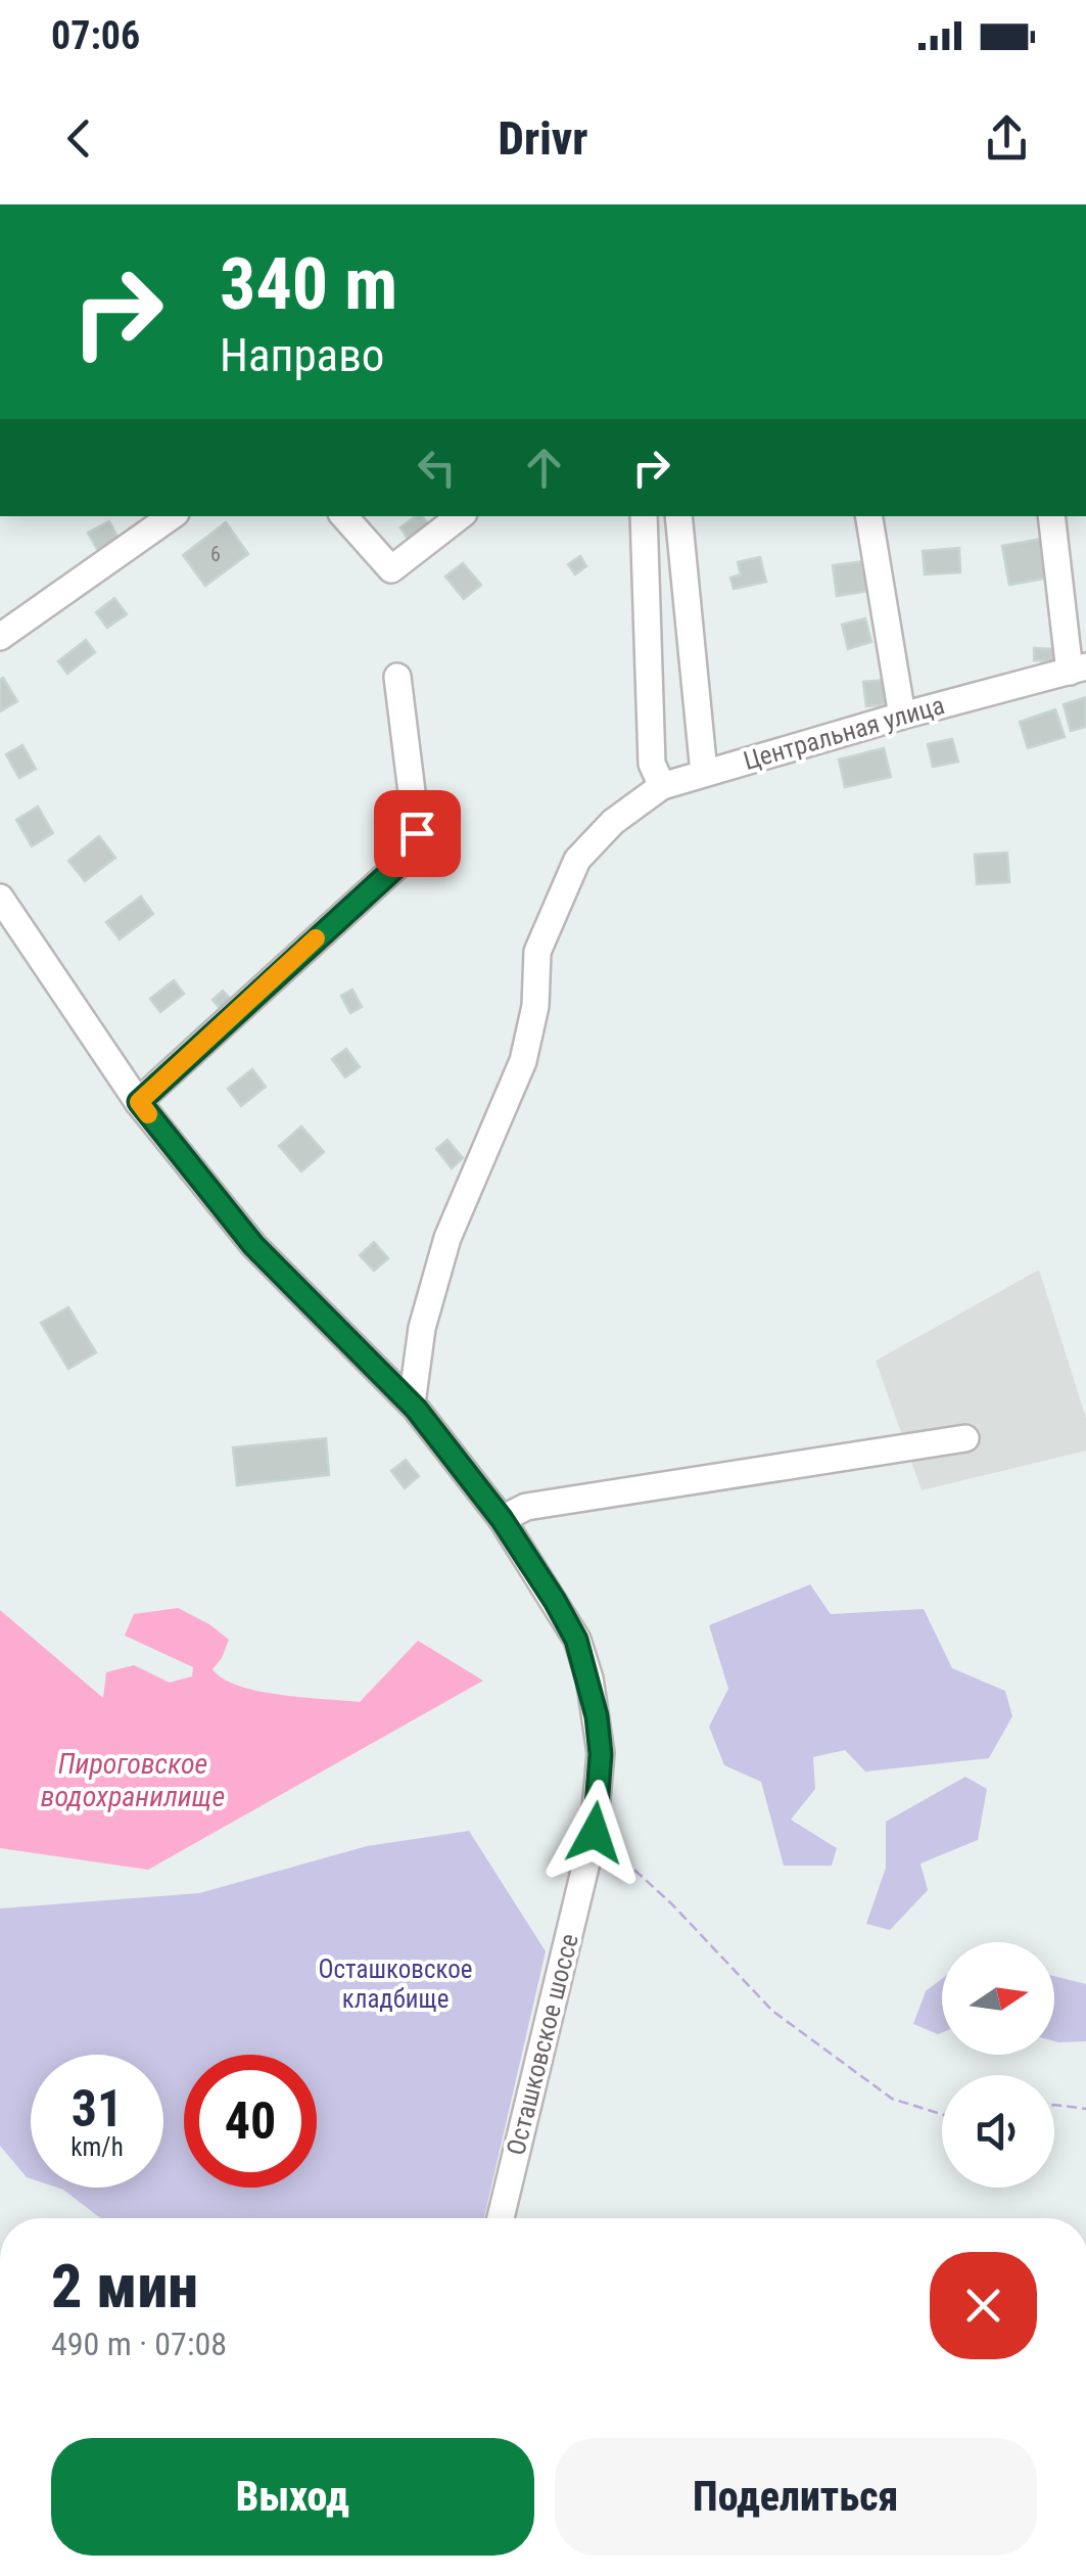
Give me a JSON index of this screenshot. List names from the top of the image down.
{
  "streets": {
    "street": ["Центральная улица", "Осташковское шоссе"]
  },
  "crossings": [
    ["Центральная улица", "Осташковское шоссе"]
  ],
  "water": ["Пироговское водохранилище"],
  "parks": ["Осташковское кладбище"],
  "house_numbers": ["6"],
  "north": "right",
  "page": {
    "status": "07:06",
    "header": "Drivr",
    "turn": ["340 m", "Направо"],
    "speed": "31 km/h",
    "limit": "40",
    "heading": ["2 мин", "490 m · 07:08"],
    "buttons": ["Выход", "Поделиться"]
  }
}
